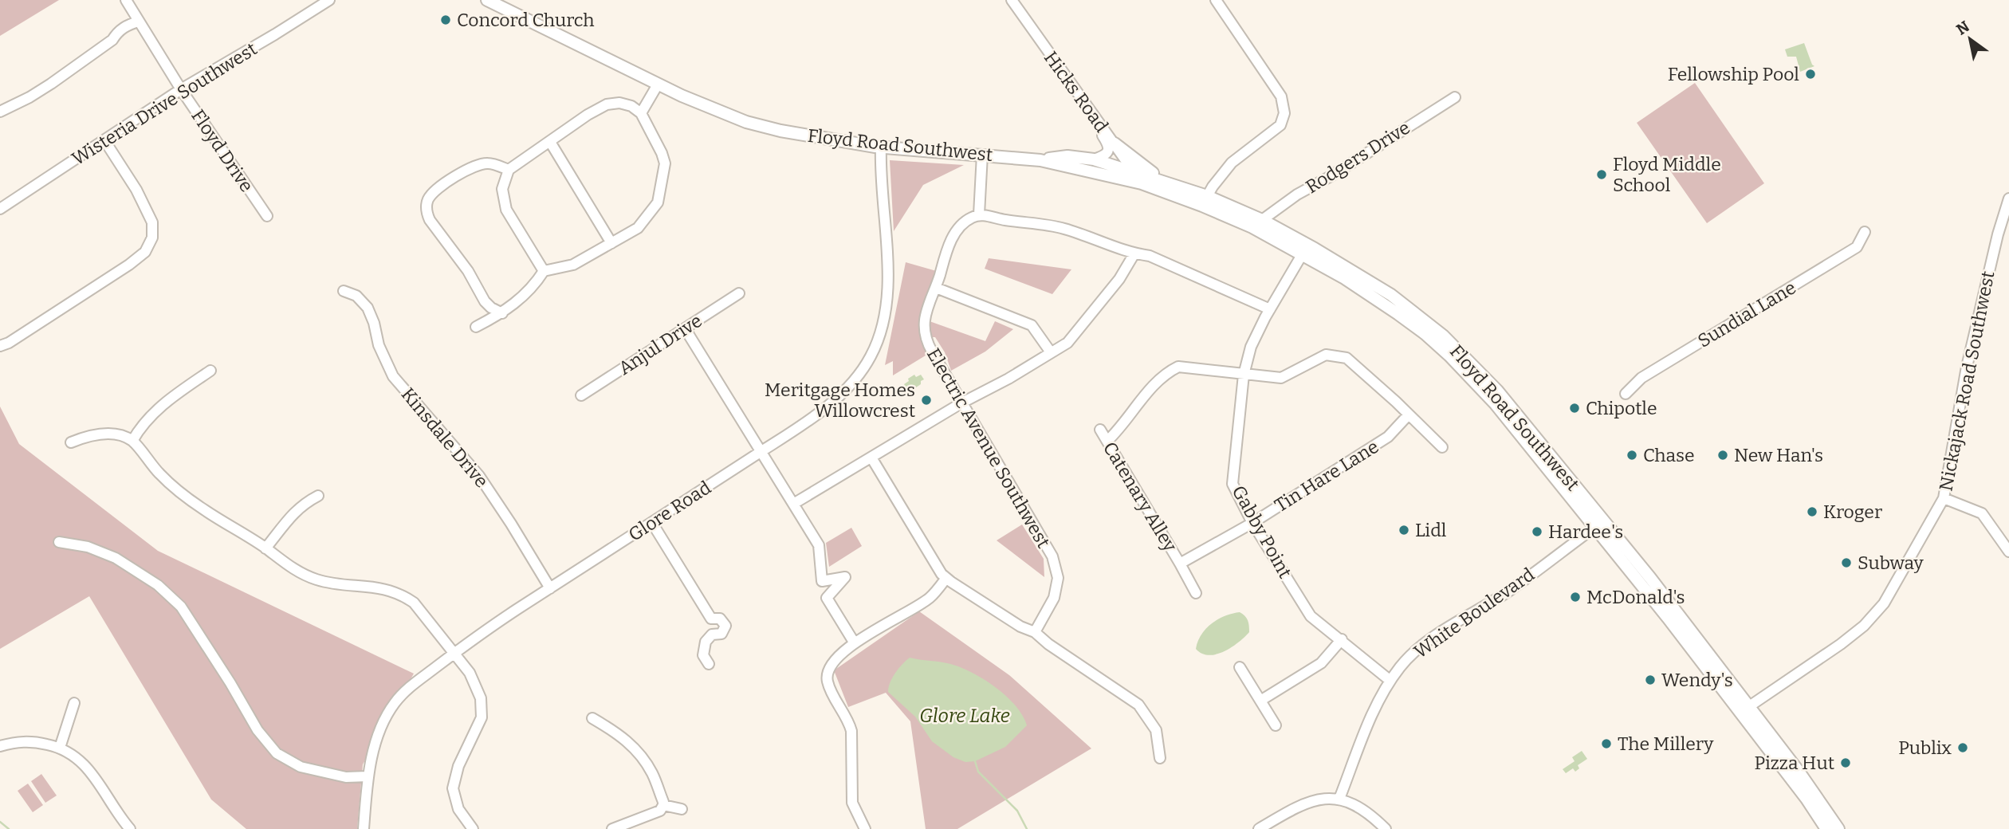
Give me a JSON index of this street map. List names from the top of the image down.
{
  "streets": {
    "main road": ["Floyd Road Southwest"],
    "street": [
      "Hicks Road",
      "Wisteria Drive Southwest",
      "Floyd Drive",
      "Rodgers Drive",
      "Sundial Lane",
      "Anjul Drive",
      "Nickajack Road Southwest",
      "Kinsdale Drive",
      "Electric Avenue Southwest",
      "Tin Hare Lane",
      "Catenary Alley",
      "Glore Road",
      "Gabby Point",
      "White Boulevard"
    ]
  },
  "crossings": [
    ["Hicks Road", "Floyd Road Southwest"],
    ["Wisteria Drive Southwest", "Floyd Drive"],
    ["Floyd Road Southwest", "Rodgers Drive"],
    ["Floyd Road Southwest", "Nickajack Road Southwest"],
    ["Floyd Road Southwest", "Glore Road"],
    ["Floyd Road Southwest", "Gabby Point"],
    ["Floyd Road Southwest", "White Boulevard"],
    ["Kinsdale Drive", "Glore Road"],
    ["Tin Hare Lane", "Catenary Alley"],
    ["Tin Hare Lane", "Gabby Point"],
    ["Gabby Point", "White Boulevard"]
  ],
  "water": ["Glore Lake"],
  "places": [
    "Concord Church",
    "Fellowship Pool",
    "Floyd Middle School",
    "Meritgage Homes Willowcrest",
    "Chipotle",
    "Chase",
    "New Han's",
    "Kroger",
    "Lidl",
    "Hardee's",
    "Subway",
    "McDonald's",
    "Wendy's",
    "The Millery",
    "Publix",
    "Pizza Hut"
  ],
  "north": "top left"
}
